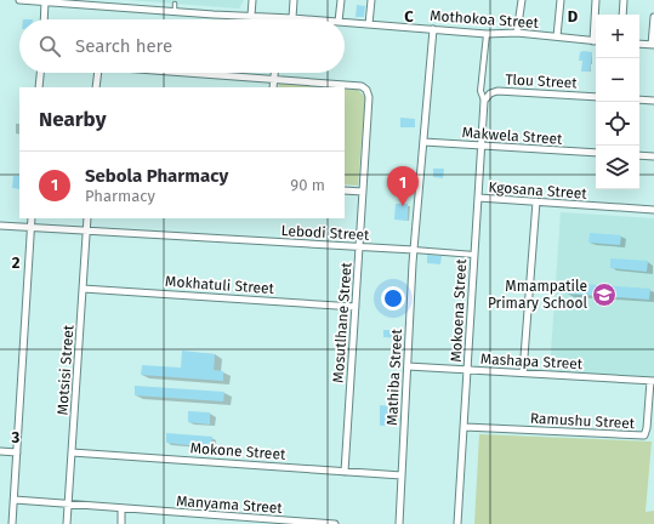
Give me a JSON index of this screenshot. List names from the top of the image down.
{
  "streets": {
    "street": [
      "Mothokoa Street",
      "Tlou Street",
      "Makwela Street",
      "Kgosana Street",
      "Lebodi Street",
      "Mokhatuli Street",
      "Mokoena Street",
      "Mosutlhane Street",
      "Mashapa Street",
      "Motsisi Street",
      "Mathiba Street",
      "Ramushu Street",
      "Mokone Street",
      "Manyama Street"
    ]
  },
  "crossings": [
    ["Mothokoa Street", "Mathiba Street"],
    ["Tlou Street", "Mokoena Street"],
    ["Makwela Street", "Mokoena Street"],
    ["Makwela Street", "Mathiba Street"],
    ["Kgosana Street", "Mokoena Street"],
    ["Lebodi Street", "Mokoena Street"],
    ["Lebodi Street", "Mosutlhane Street"],
    ["Lebodi Street", "Motsisi Street"],
    ["Lebodi Street", "Mathiba Street"],
    ["Mokhatuli Street", "Mosutlhane Street"],
    ["Mokhatuli Street", "Motsisi Street"],
    ["Mokoena Street", "Mashapa Street"],
    ["Mokoena Street", "Ramushu Street"],
    ["Mosutlhane Street", "Mokone Street"],
    ["Mashapa Street", "Mathiba Street"],
    ["Mashapa Street", "Ramushu Street"],
    ["Motsisi Street", "Mokone Street"],
    ["Motsisi Street", "Manyama Street"],
    ["Mathiba Street", "Mokone Street"]
  ],
  "places": {
    "school or university": ["Mmampatile Primary School"]
  },
  "page": {
    "map_buttons": ["+", "−"],
    "search": "Search here",
    "heading": "Nearby",
    "list": [
      {
        "mark": "1",
        "name": "Sebola Pharmacy",
        "note": "Pharmacy",
        "value": "90 m"
      }
    ],
    "pins": "1"
  },
  "grid": {
    "columns": ["C", "D"],
    "rows": ["2", "3"]
  }
}
